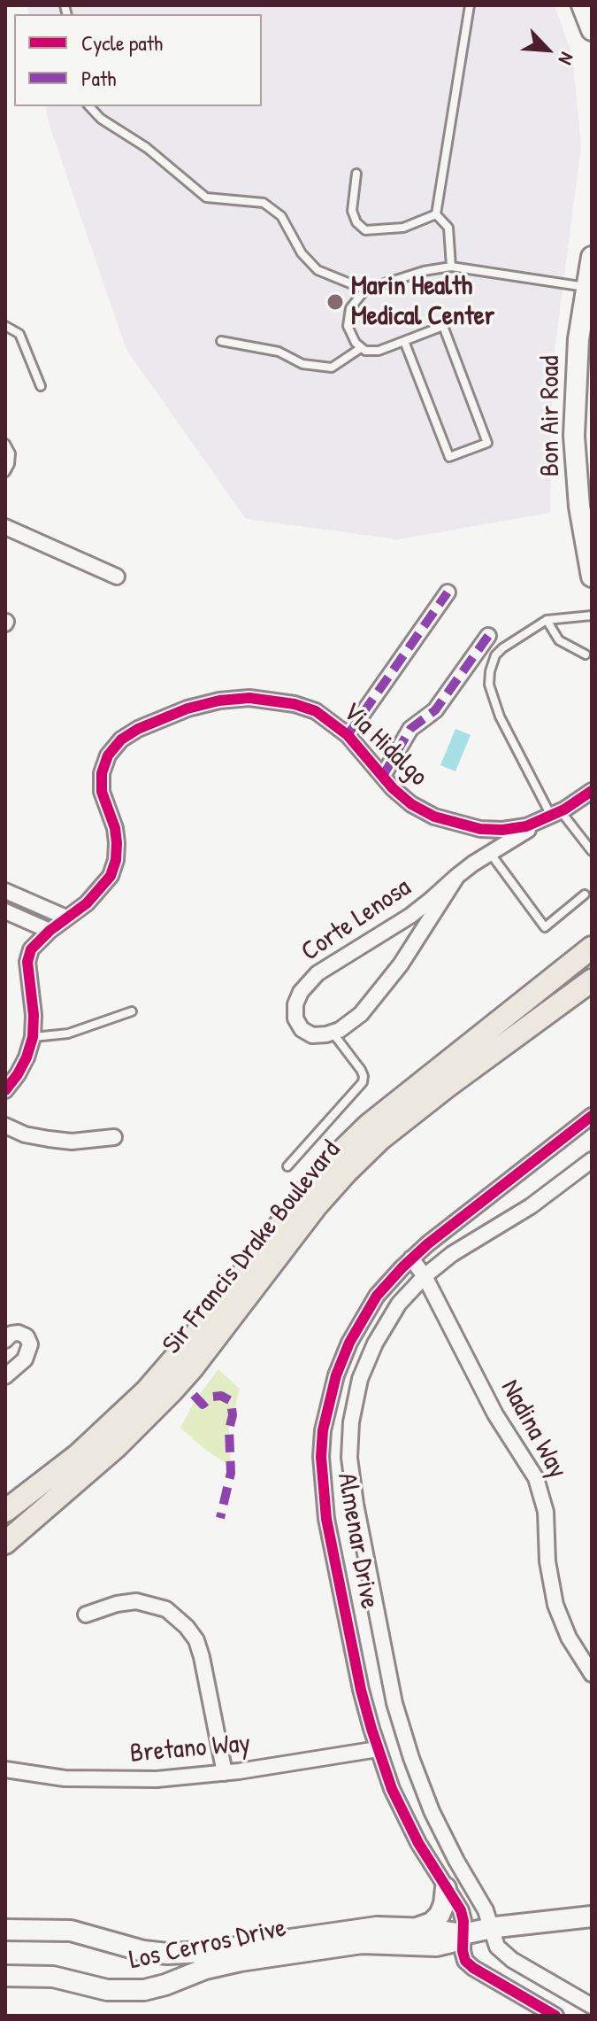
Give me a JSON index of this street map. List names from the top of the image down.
{
  "streets": {
    "main road": ["Sir Francis Drake Boulevard"],
    "street": [
      "Bon Air Road",
      "Via Hidalgo",
      "Corte Lenosa",
      "Nadina Way",
      "Almenar Drive",
      "Bretano Way",
      "Los Cerros Drive"
    ]
  },
  "crossings": [
    ["Via Hidalgo", "Corte Lenosa"],
    ["Nadina Way", "Almenar Drive"],
    ["Almenar Drive", "Bretano Way"],
    ["Almenar Drive", "Los Cerros Drive"]
  ],
  "places": ["Marin Health Medical Center"],
  "legend": ["Cycle path", "Path"],
  "north": "bottom right"
}
